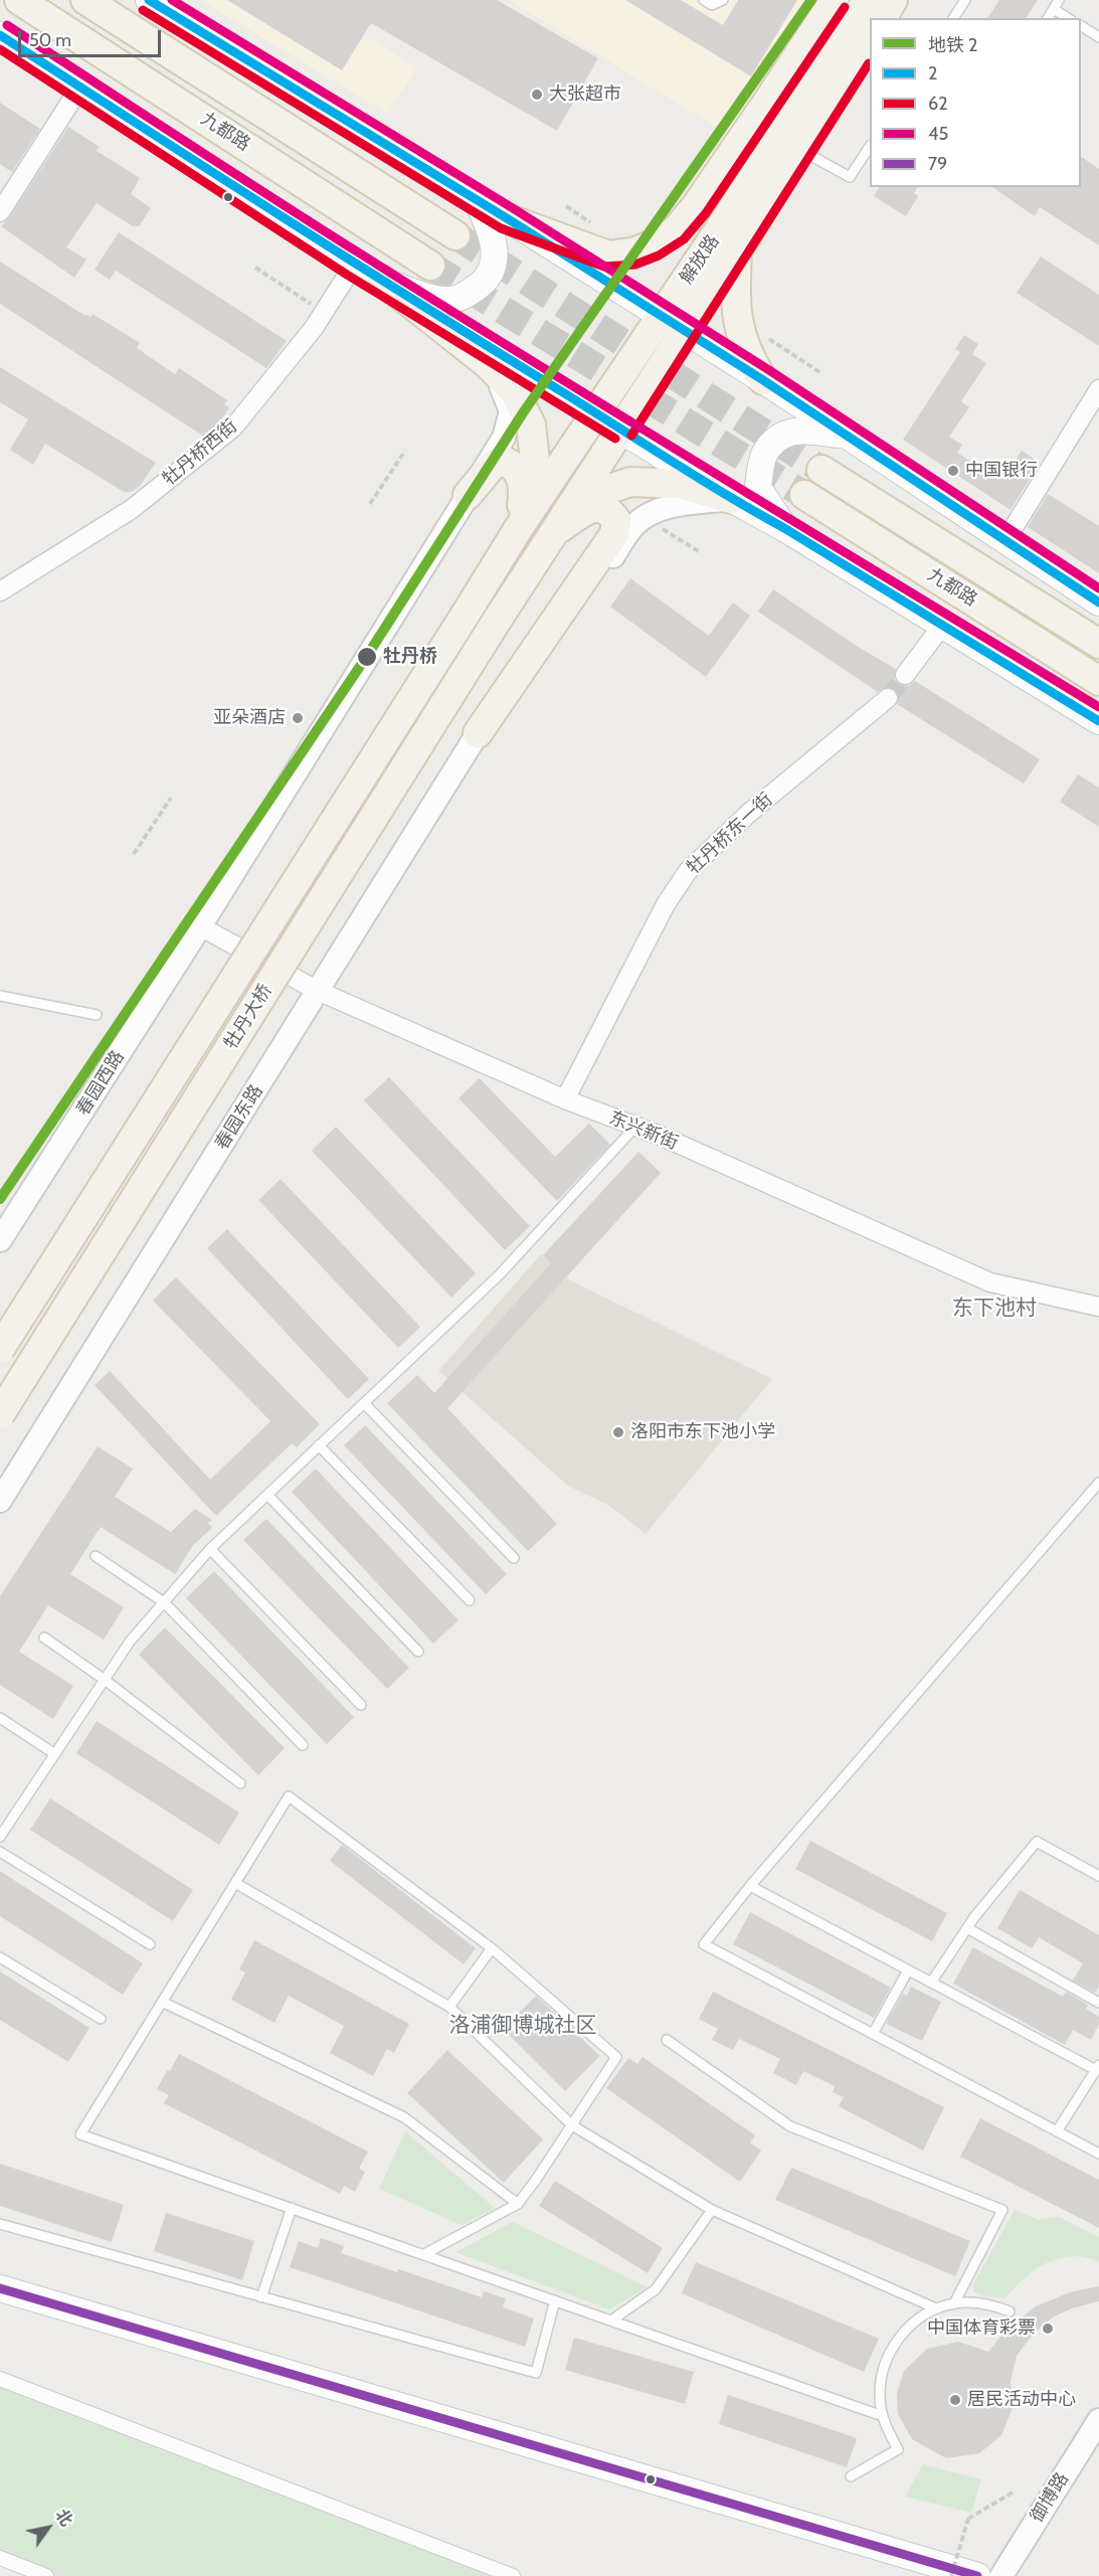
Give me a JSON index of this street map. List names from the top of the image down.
{
  "streets": {
    "main road": ["九都路", "解放路", "牡丹大桥"],
    "street": [
      "牡丹桥西街",
      "牡丹桥东一街",
      "春园西路",
      "春园东路",
      "东兴新街",
      "御博路"
    ]
  },
  "crossings": [
    ["解放路", "牡丹大桥"],
    ["牡丹桥东一街", "东兴新街"],
    ["春园西路", "东兴新街"],
    ["春园东路", "东兴新街"]
  ],
  "districts": ["东下池村", "洛浦御博城社区"],
  "places": [
    "大张超市",
    "中国银行",
    "牡丹桥",
    "亚朵酒店",
    "洛阳市东下池小学",
    "中国体育彩票",
    "居民活动中心"
  ],
  "lines": [
    "metro line 2",
    "transit line 2",
    "transit line 45",
    "transit line 62",
    "transit line 79"
  ],
  "legend": [
    "地铁 2",
    "2",
    "62",
    "45",
    "79"
  ],
  "scale_bar": "50 m",
  "north": "top right"
}
